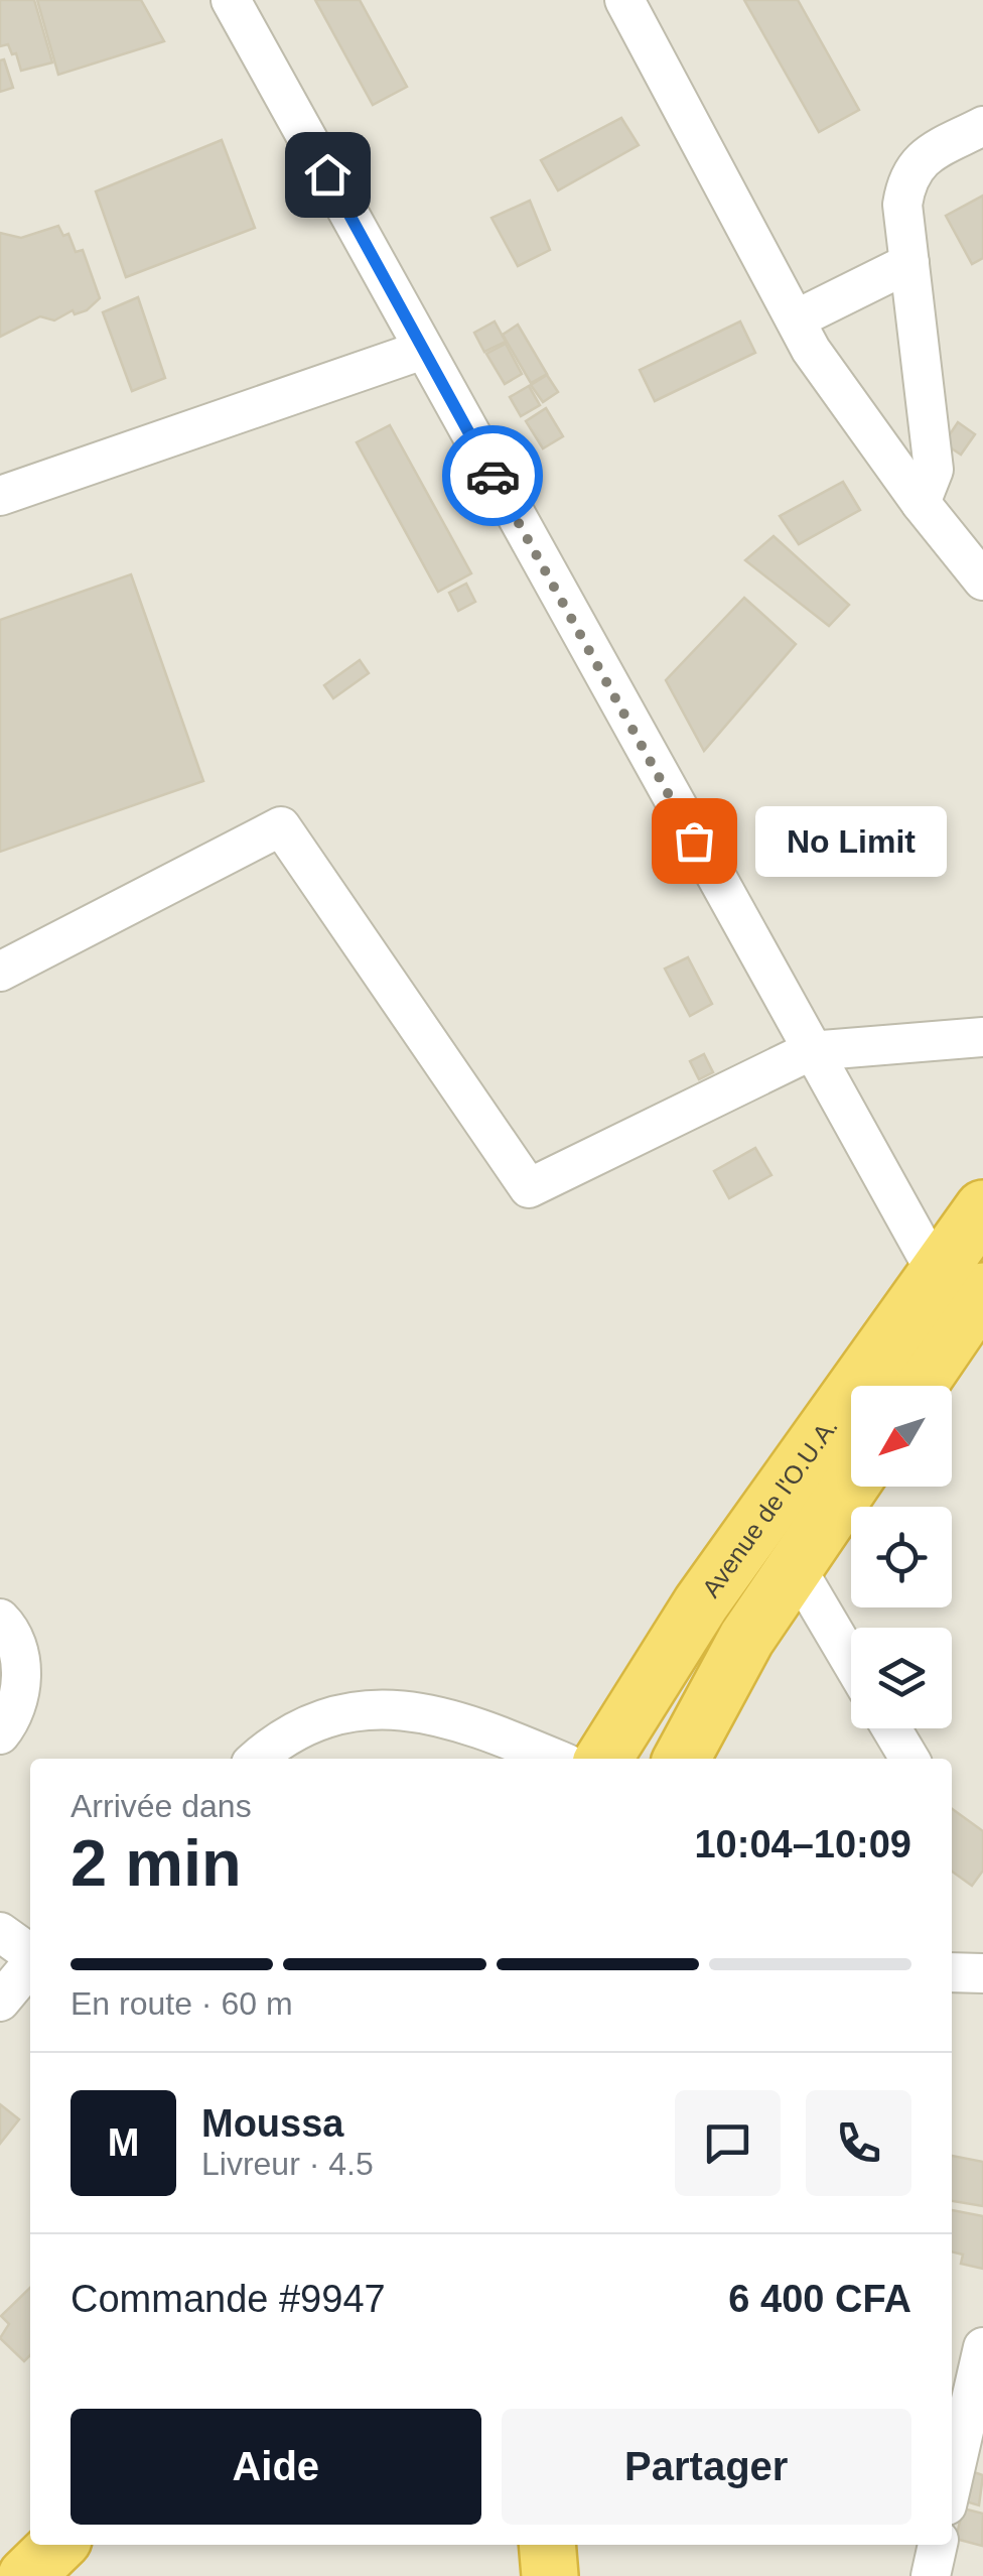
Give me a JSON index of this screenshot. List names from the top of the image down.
{
  "streets": {
    "highway": ["Avenue de l'O.U.A."]
  },
  "places": ["No Limit"],
  "north": "bottom left",
  "page": {
    "bubble": "No Limit",
    "heading": ["2 min", "Arrivée dans", "10:04–10:09"],
    "panel": [
      "Moussa",
      "Livreur · 4.5",
      "Commande #9947",
      "6 400 CFA"
    ],
    "bar": "En route · 60 m",
    "round": "M",
    "buttons": ["Aide", "Partager"]
  }
}
